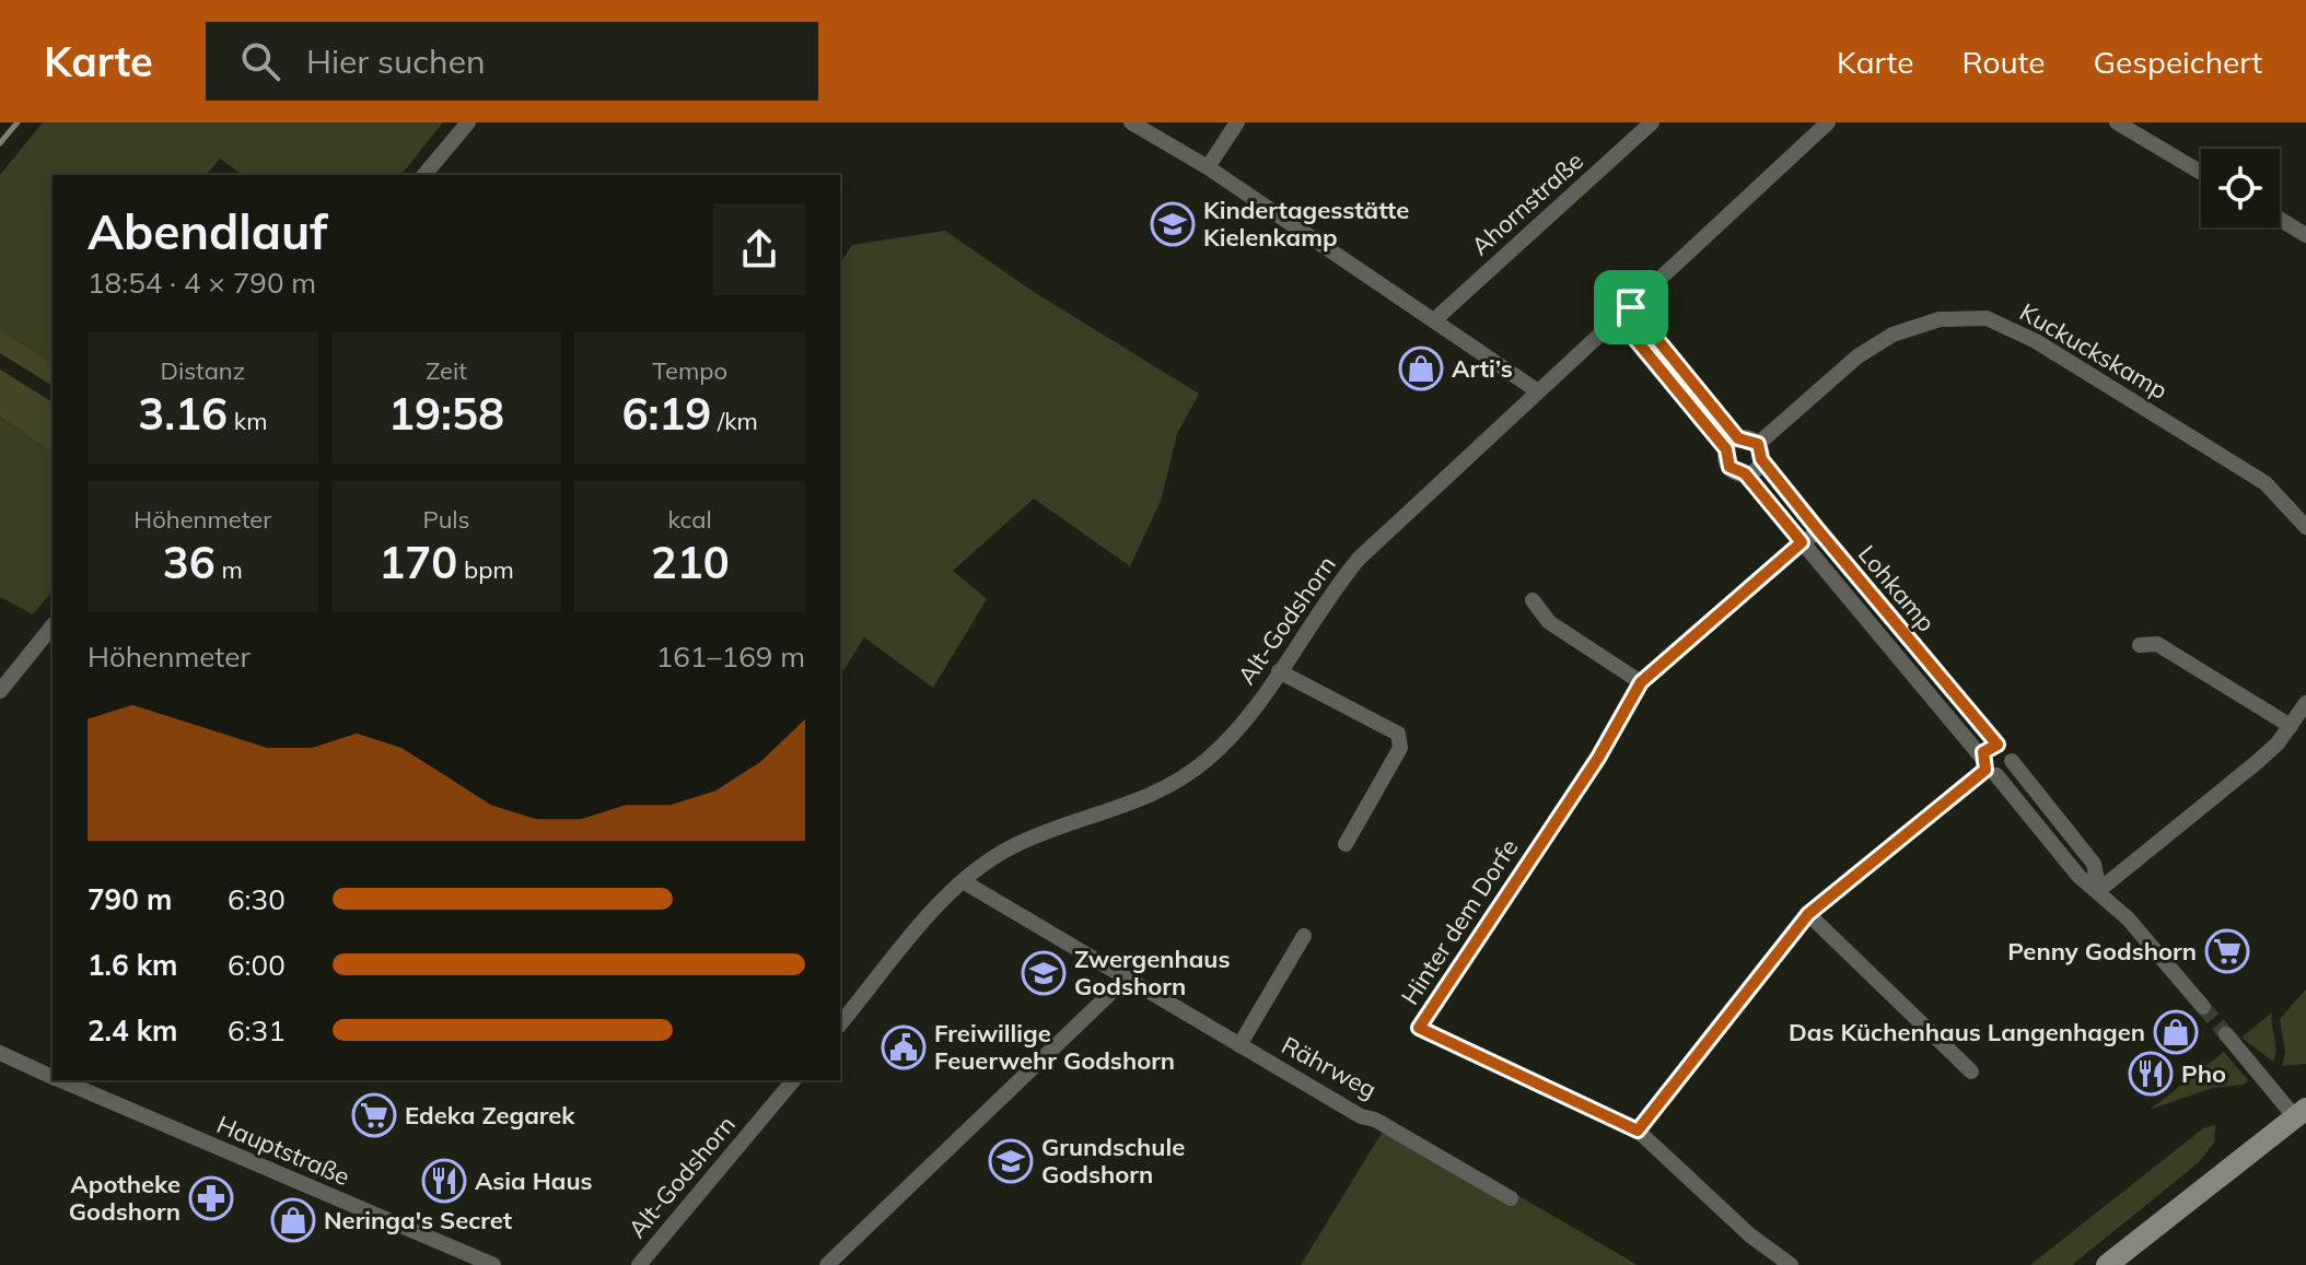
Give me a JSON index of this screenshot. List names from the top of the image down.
{
  "streets": {
    "street": [
      "Ahornstraße",
      "Kuckuckskamp",
      "Lohkamp",
      "Alt-Godshorn",
      "Hinter dem Dorfe",
      "Rährweg",
      "Hauptstraße"
    ]
  },
  "crossings": [
    ["Kuckuckskamp", "Lohkamp"],
    ["Lohkamp", "Alt-Godshorn"],
    ["Lohkamp", "Hinter dem Dorfe"],
    ["Alt-Godshorn", "Rährweg"]
  ],
  "places": {
    "school or university": ["Kindertagesstätte Kielenkamp", "Zwergenhaus Godshorn", "Grundschule Godshorn"],
    "shop": ["Arti’s", "Das Küchenhaus Langenhagen", "Neringa's Secret"],
    "supermarket": ["Penny Godshorn", "Edeka Zegarek"],
    "public building": ["Freiwillige Feuerwehr Godshorn"],
    "restaurant": ["Pho", "Asia Haus"],
    "pharmacy": ["Apotheke Godshorn"]
  },
  "page": {
    "header": "Karte",
    "search": "Hier suchen",
    "nav": ["Karte", "Route", "Gespeichert"],
    "heading": ["Abendlauf", "18:54 · 4 × 790 m"],
    "stats": [
      ["Distanz", "3.16 km"],
      ["Zeit", "19:58"],
      ["Tempo", "6:19 /km"],
      ["Höhenmeter", "36 m"],
      ["Puls", "170 bpm"],
      ["kcal", "210"]
    ],
    "chart": ["Höhenmeter", "161–169 m"],
    "list": [
      {
        "name": "790 m",
        "note": "6:30"
      },
      {
        "name": "1.6 km",
        "note": "6:00"
      },
      {
        "name": "2.4 km",
        "note": "6:31"
      }
    ]
  }
}
